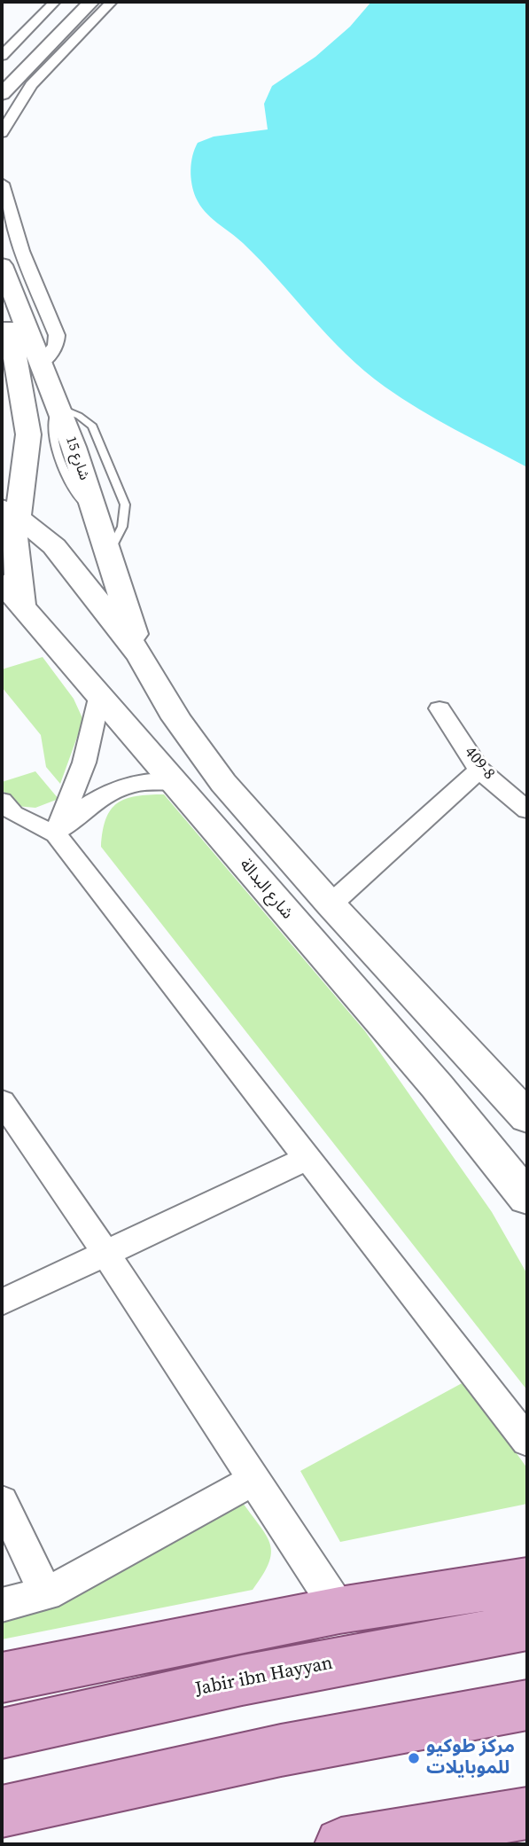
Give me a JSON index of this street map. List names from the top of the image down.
{
  "streets": {
    "main road": ["Jabir ibn Hayyan"],
    "street": ["شارع 15", "409-8", "شارع البدالة"]
  },
  "crossings": [
    ["شارع 15", "شارع البدالة"]
  ],
  "places": ["مركز طوكيو للموبايلات"]
}
